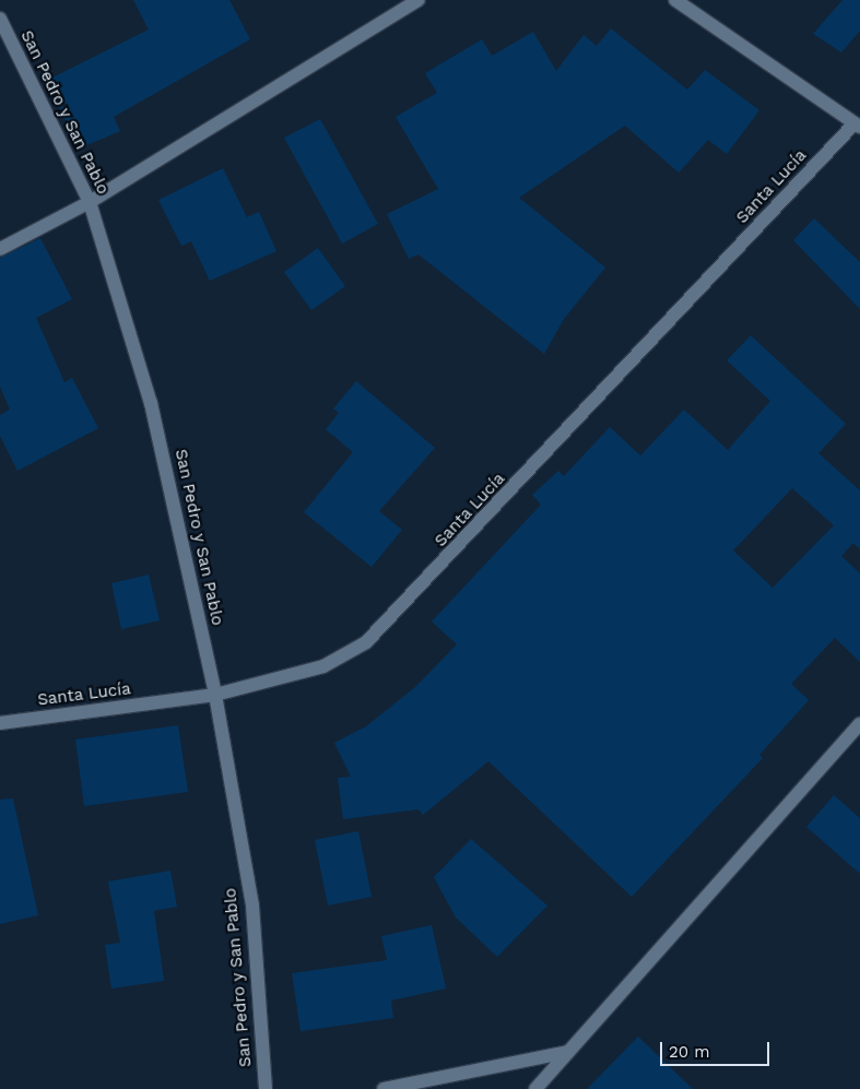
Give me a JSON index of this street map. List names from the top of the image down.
{
  "streets": {
    "street": ["San Pedro y San Pablo", "Santa Lucía"]
  },
  "crossings": [
    ["San Pedro y San Pablo", "Santa Lucía"]
  ],
  "scale_bar": "20 m"
}
